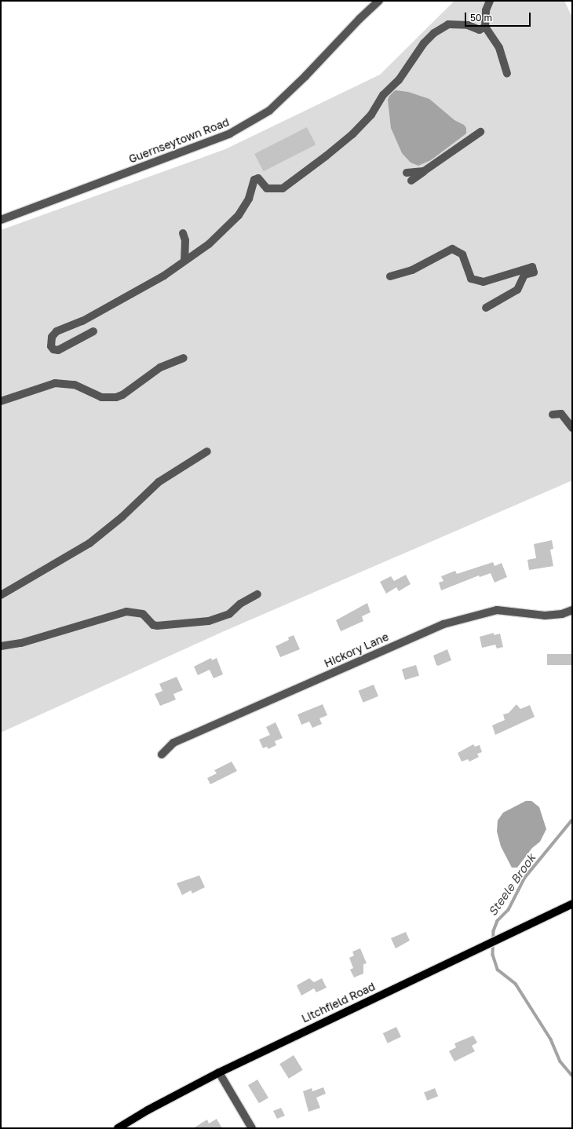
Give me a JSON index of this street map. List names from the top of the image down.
{
  "streets": {
    "main road": ["Litchfield Road"],
    "street": ["Guernseytown Road", "Hickory Lane"]
  },
  "water": ["Steele Brook"],
  "scale_bar": "50 m"
}
